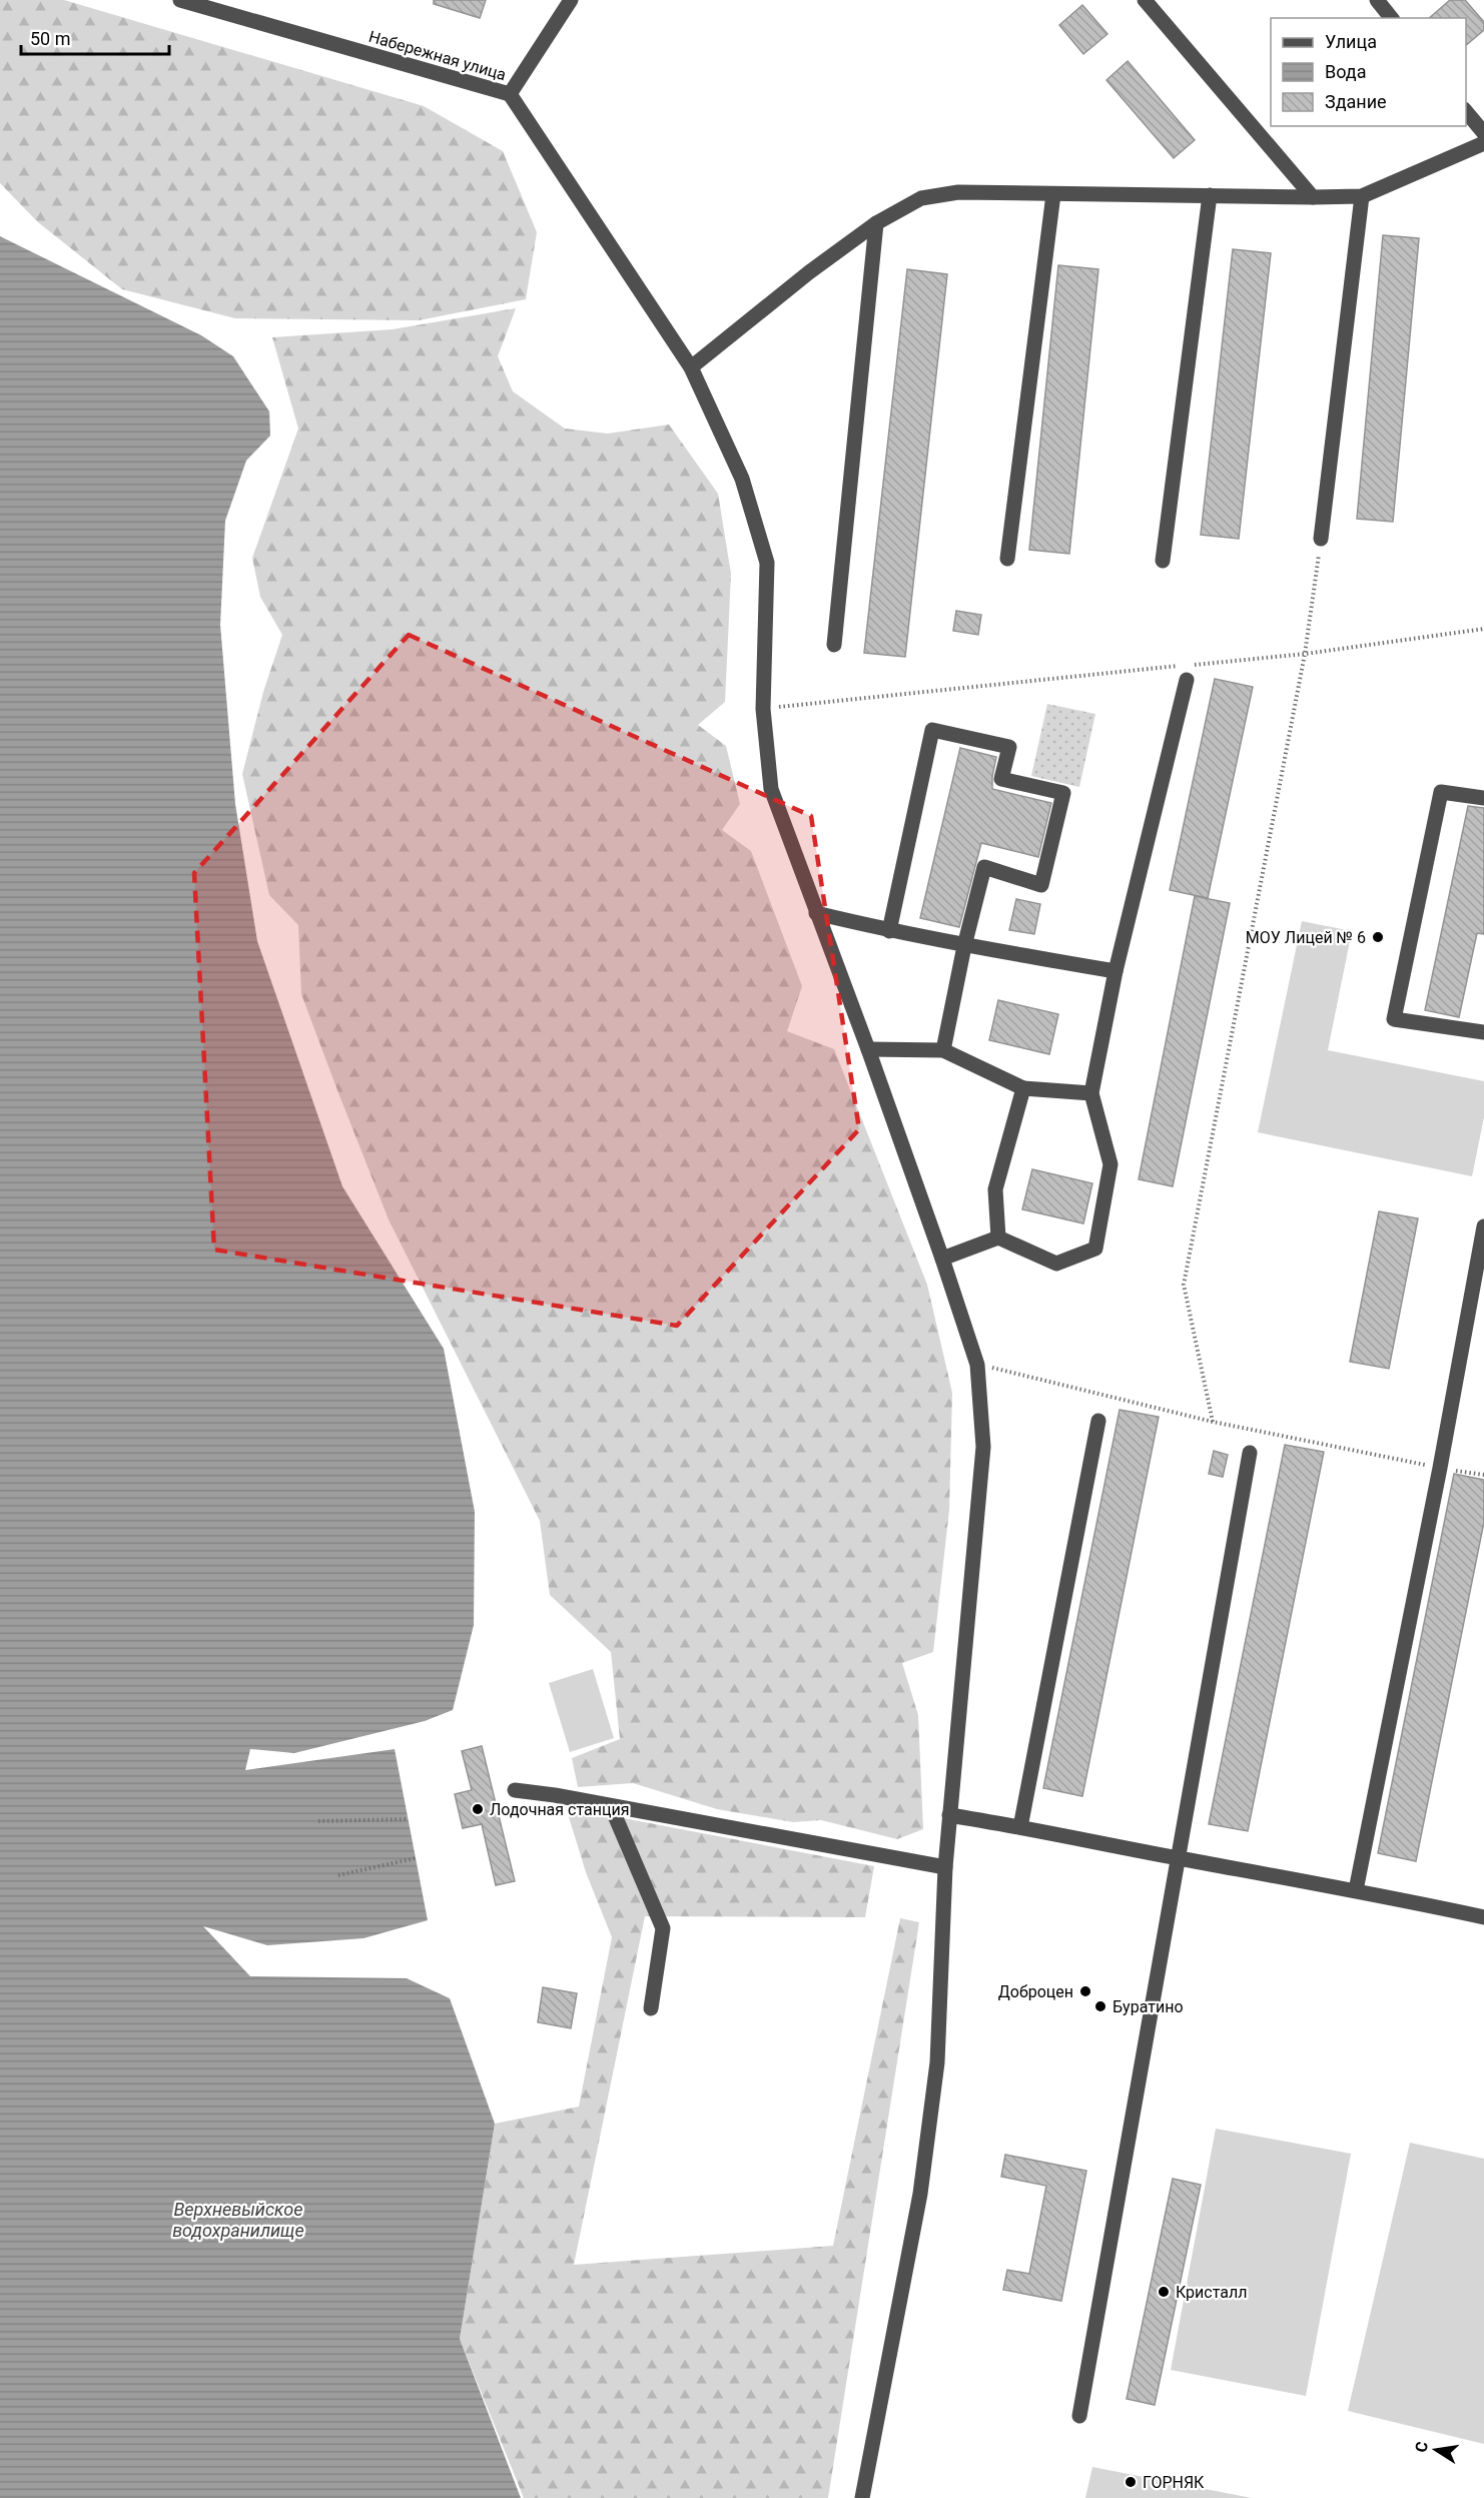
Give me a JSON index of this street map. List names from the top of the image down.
{
  "streets": {
    "street": ["Набережная улица"]
  },
  "water": ["Верхневыйское водохранилище"],
  "places": [
    "МОУ Лицей № 6",
    "Лодочная станция",
    "Доброцен",
    "Буратино",
    "Кристалл",
    "ГОРНЯК"
  ],
  "legend": ["Улица", "Вода", "Здание"],
  "scale_bar": "50 m",
  "north": "left"
}
